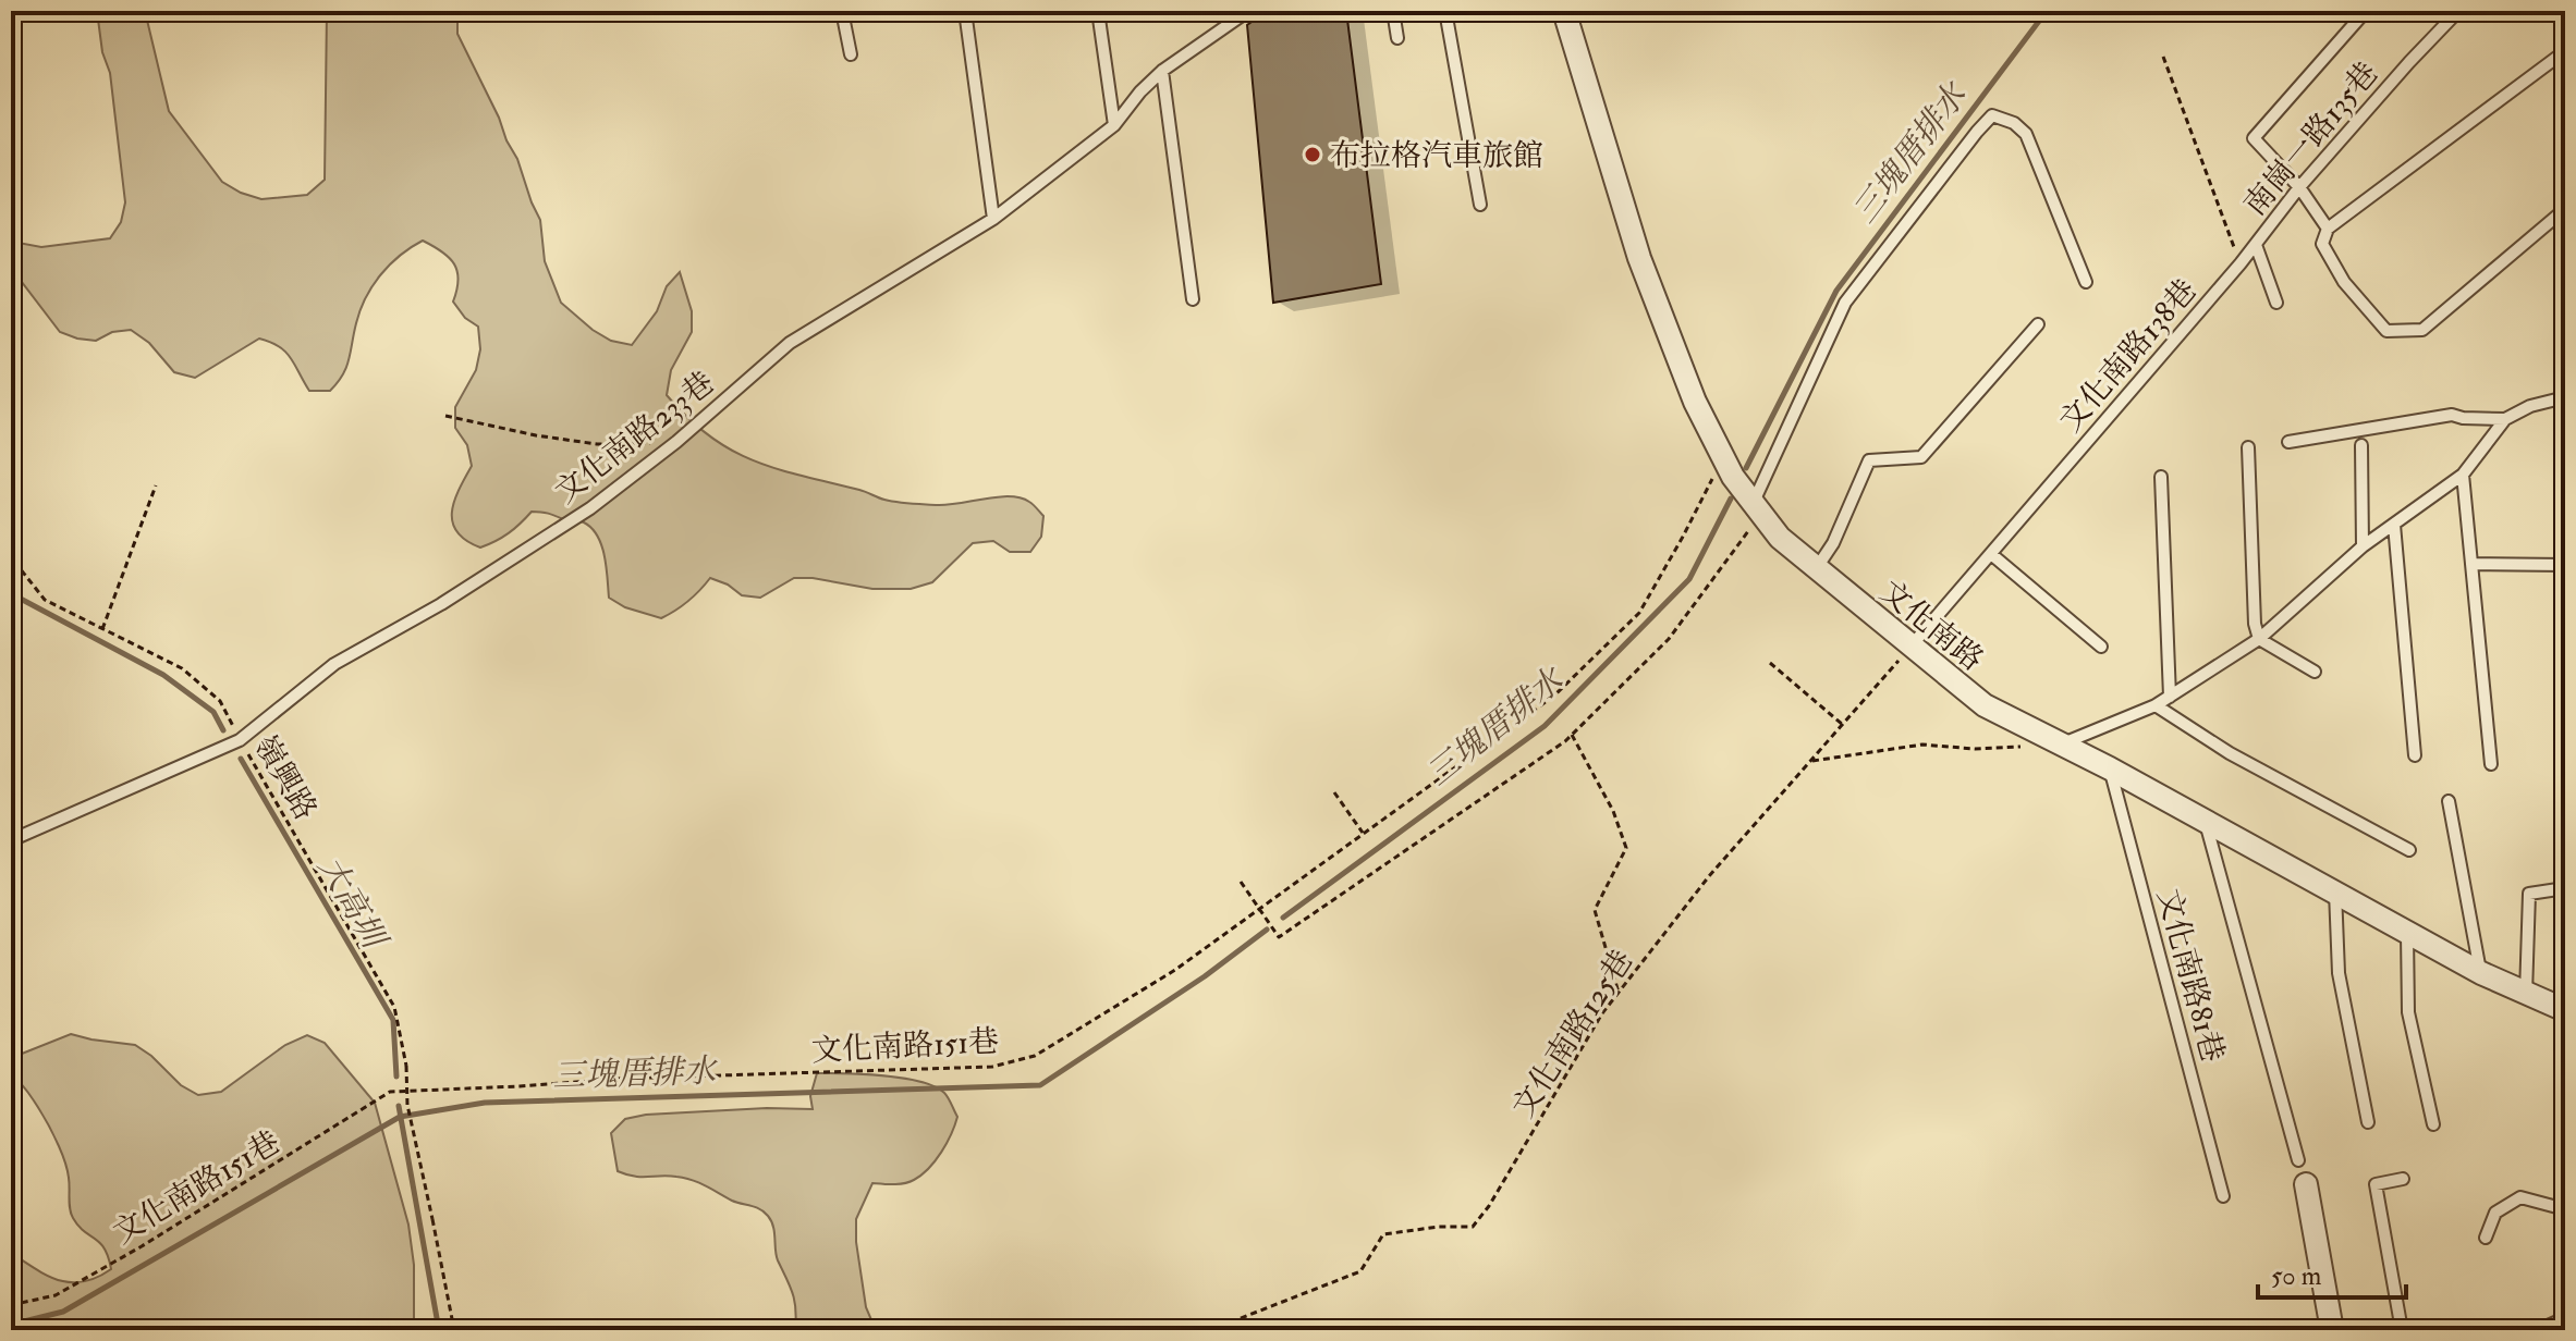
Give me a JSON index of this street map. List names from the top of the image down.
{
  "streets": {
    "street": ["文化南路"],
    "lane": [
      "南崗一路135巷",
      "文化南路138巷",
      "文化南路233巷",
      "文化南路81巷"
    ],
    "path": ["嶺興路", "文化南路125巷", "文化南路151巷"]
  },
  "crossings": [
    ["南崗一路135巷", "文化南路138巷"],
    ["文化南路138巷", "文化南路"],
    ["文化南路138巷", "文化南路125巷"],
    ["文化南路233巷", "嶺興路"],
    ["文化南路", "文化南路81巷"],
    ["文化南路", "文化南路125巷"],
    ["文化南路", "文化南路151巷"]
  ],
  "water": ["三塊厝排水", "大高圳"],
  "places": ["布拉格汽車旅館"],
  "scale_bar": "50 m"
}
